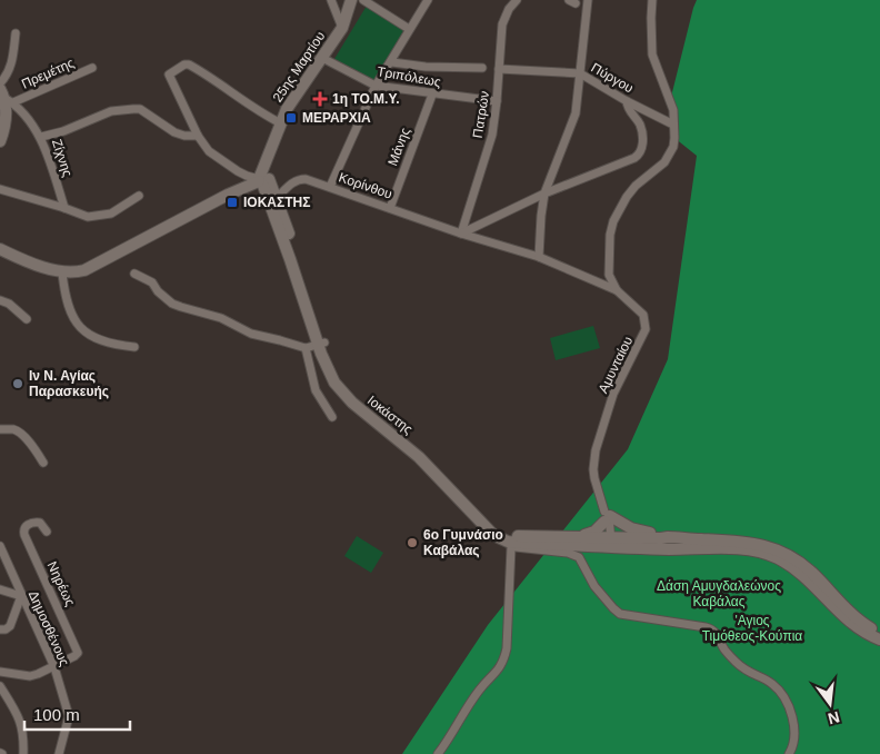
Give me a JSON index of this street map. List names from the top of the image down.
{
  "streets": {
    "street": [
      "25ης Μαρτίου",
      "Πρεμέτης",
      "Τριπόλεως",
      "Πύργου",
      "Πατρών",
      "Μάνης",
      "Ζίχνης",
      "Κορίνθου",
      "Αμυνταίου",
      "Ιοκάστης",
      "Νηρέως",
      "Δημοσθένους"
    ]
  },
  "crossings": [
    ["25ης Μαρτίου", "Τριπόλεως"],
    ["25ης Μαρτίου", "Ιοκάστης"],
    ["Πρεμέτης", "Ζίχνης"],
    ["Τριπόλεως", "Πατρών"],
    ["Τριπόλεως", "Μάνης"],
    ["Πύργου", "Πατρών"],
    ["Πατρών", "Κορίνθου"],
    ["Μάνης", "Κορίνθου"],
    ["Κορίνθου", "Αμυνταίου"],
    ["Κορίνθου", "Ιοκάστης"],
    ["Αμυνταίου", "Ιοκάστης"],
    ["Νηρέως", "Δημοσθένους"]
  ],
  "parks": ["Δάση Αμυγδαλεώνος Καβάλας", "'Αγιος Τιμόθεος-Κούπια"],
  "places": {
    "health": ["1η ΤΟ.Μ.Υ."],
    "transit": ["ΜΕΡΑΡΧΙΑ", "ΙΟΚΑΣΤΗΣ"],
    "other": ["Ιν Ν. Αγίας Παρασκευής", "6ο Γυμνάσιο Καβάλας"]
  },
  "scale_bar": "100 m",
  "north": "bottom"
}
